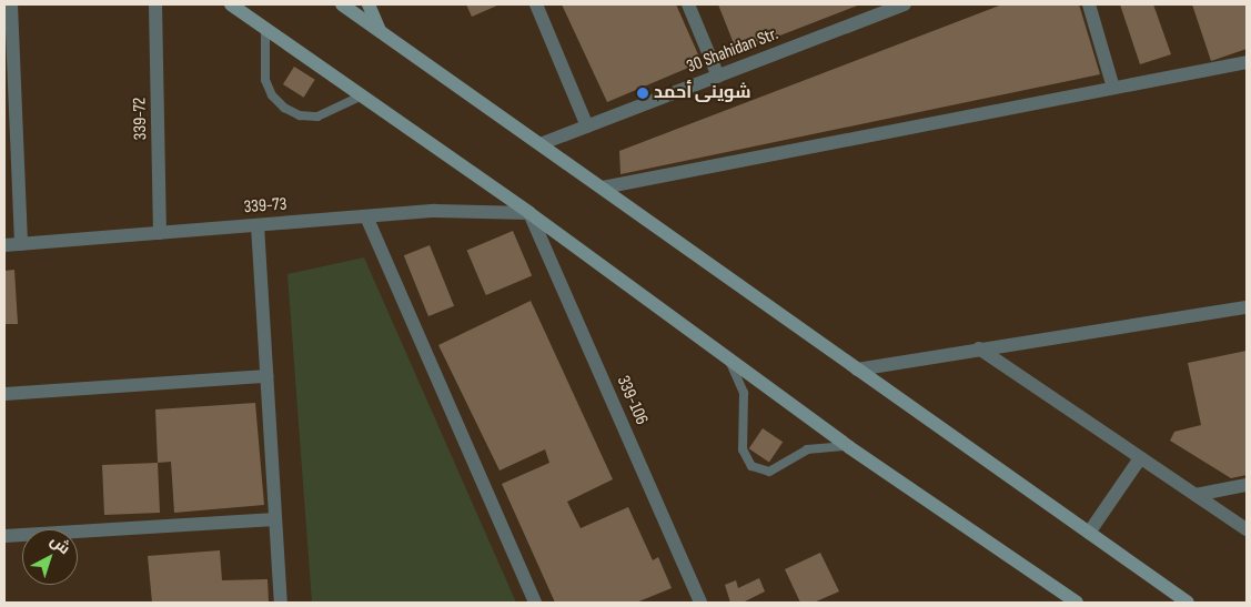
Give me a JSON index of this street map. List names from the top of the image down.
{
  "streets": {
    "street": [
      "30 Shahidan Str.",
      "339-72",
      "339-73",
      "339-106"
    ]
  },
  "crossings": [
    ["339-72", "339-73"],
    ["339-73", "339-106"]
  ],
  "places": ["شوینی أحمد"],
  "north": "top right"
}
